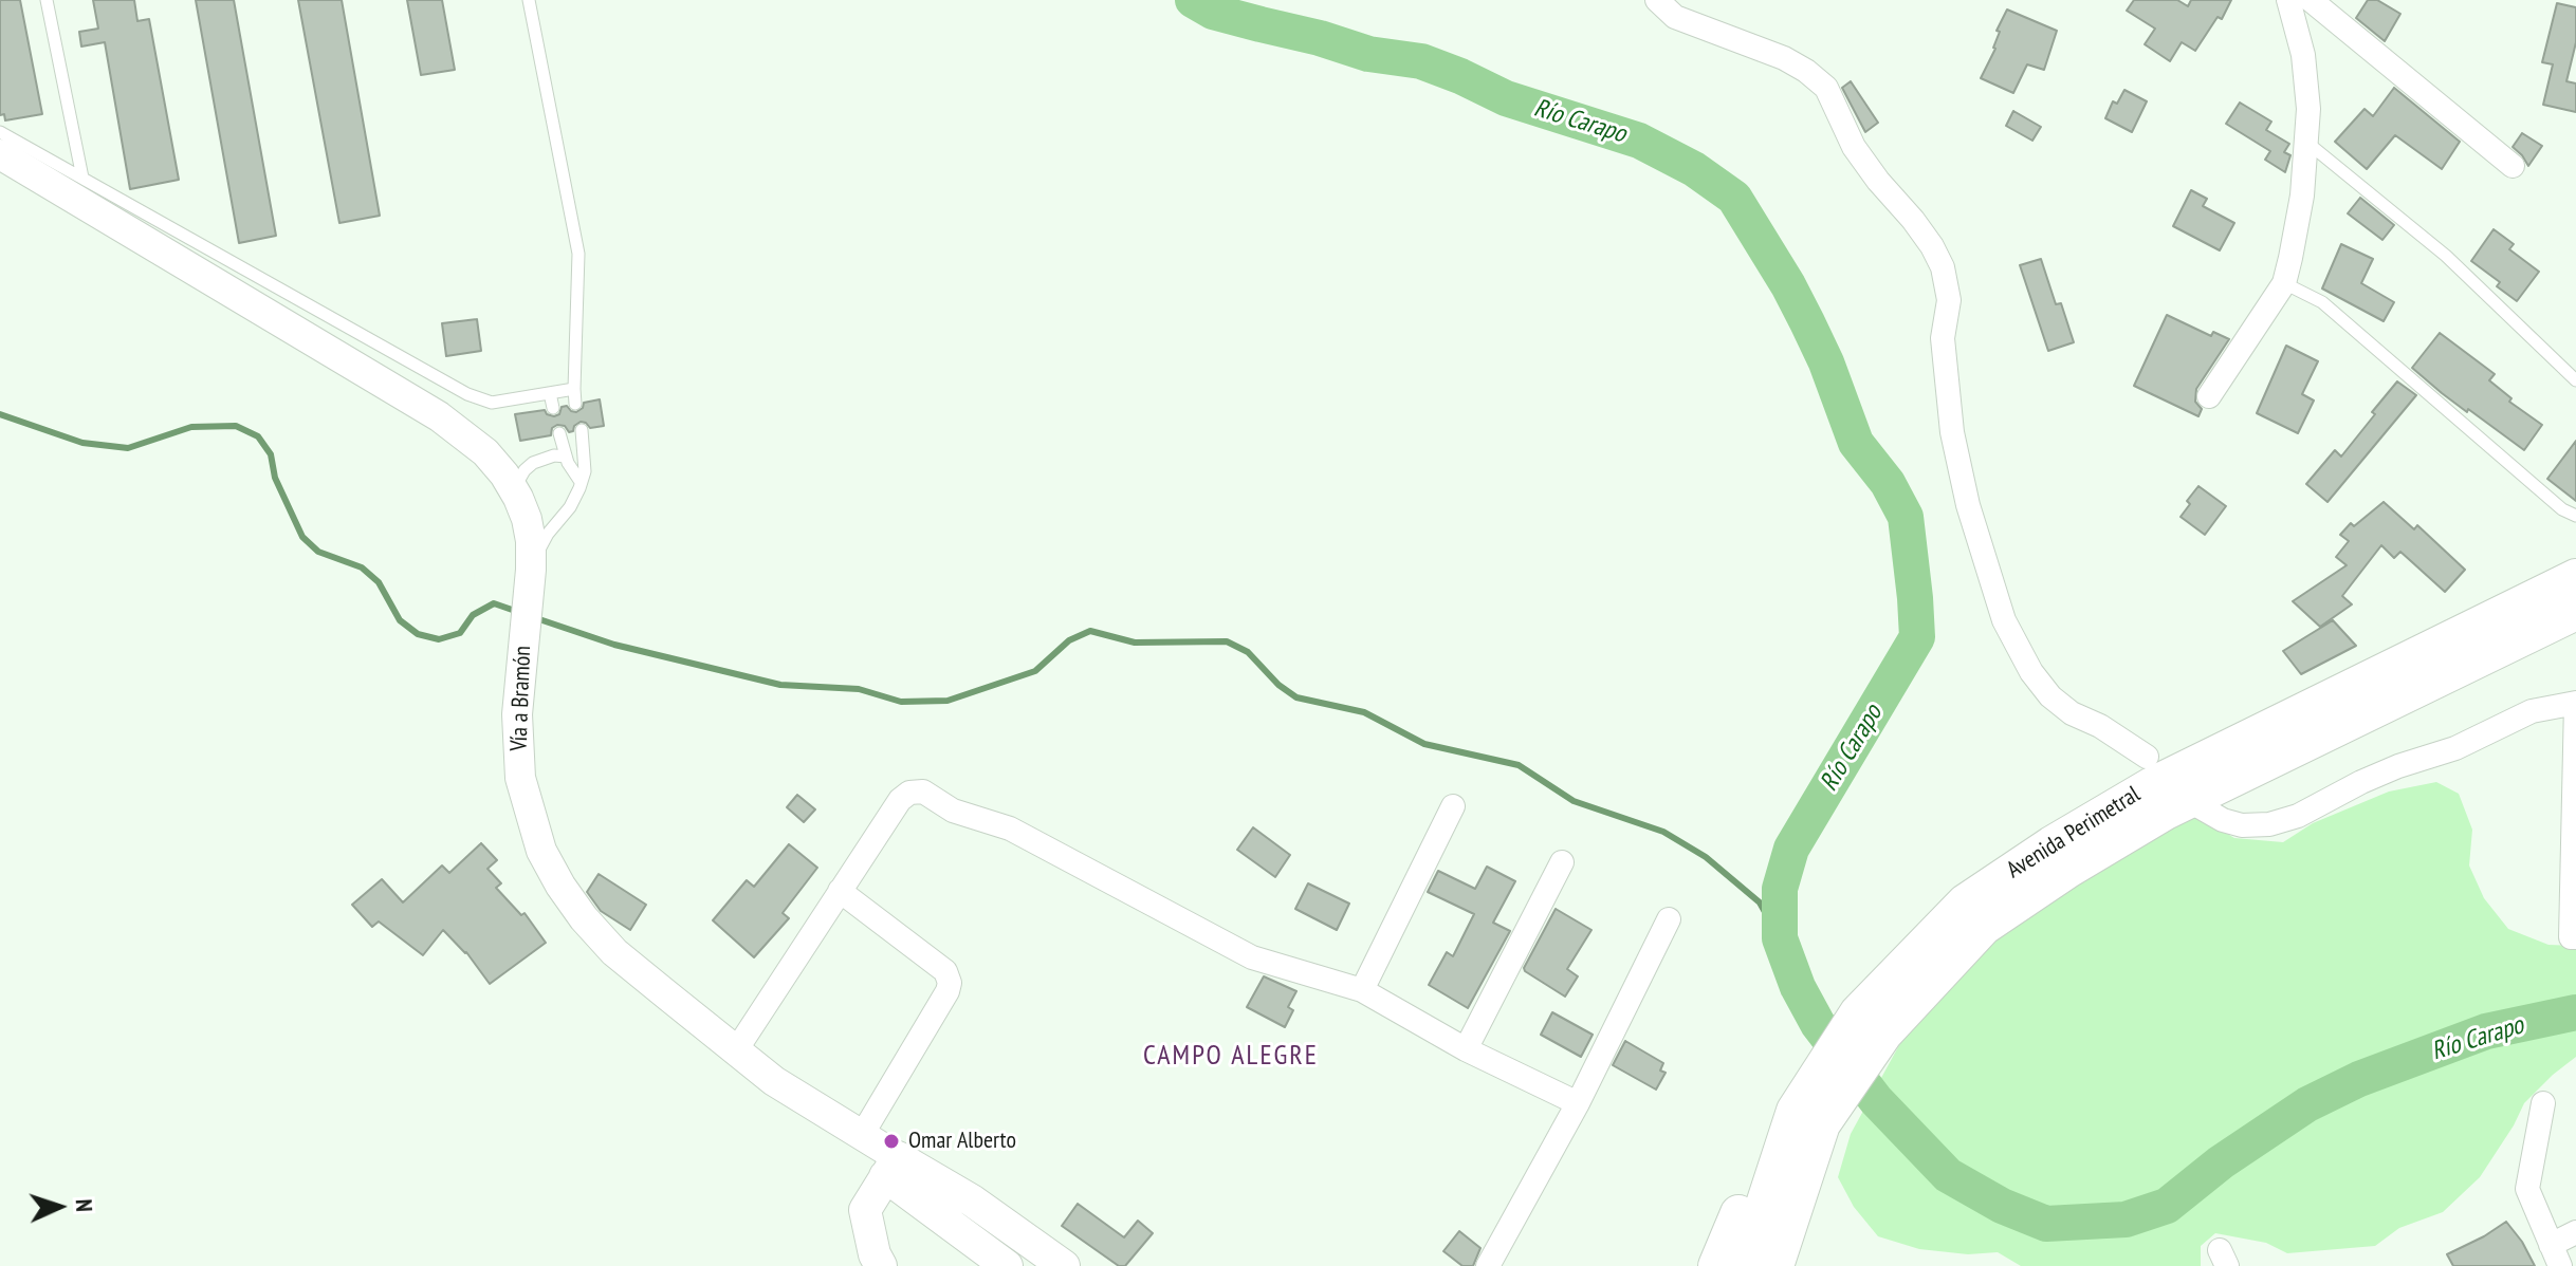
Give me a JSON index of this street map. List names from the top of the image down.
{
  "streets": {
    "main road": ["Vía a Bramón", "Avenida Perimetral"]
  },
  "districts": ["CAMPO ALEGRE"],
  "water": ["Río Carapo"],
  "places": ["Omar Alberto"],
  "north": "right"
}
